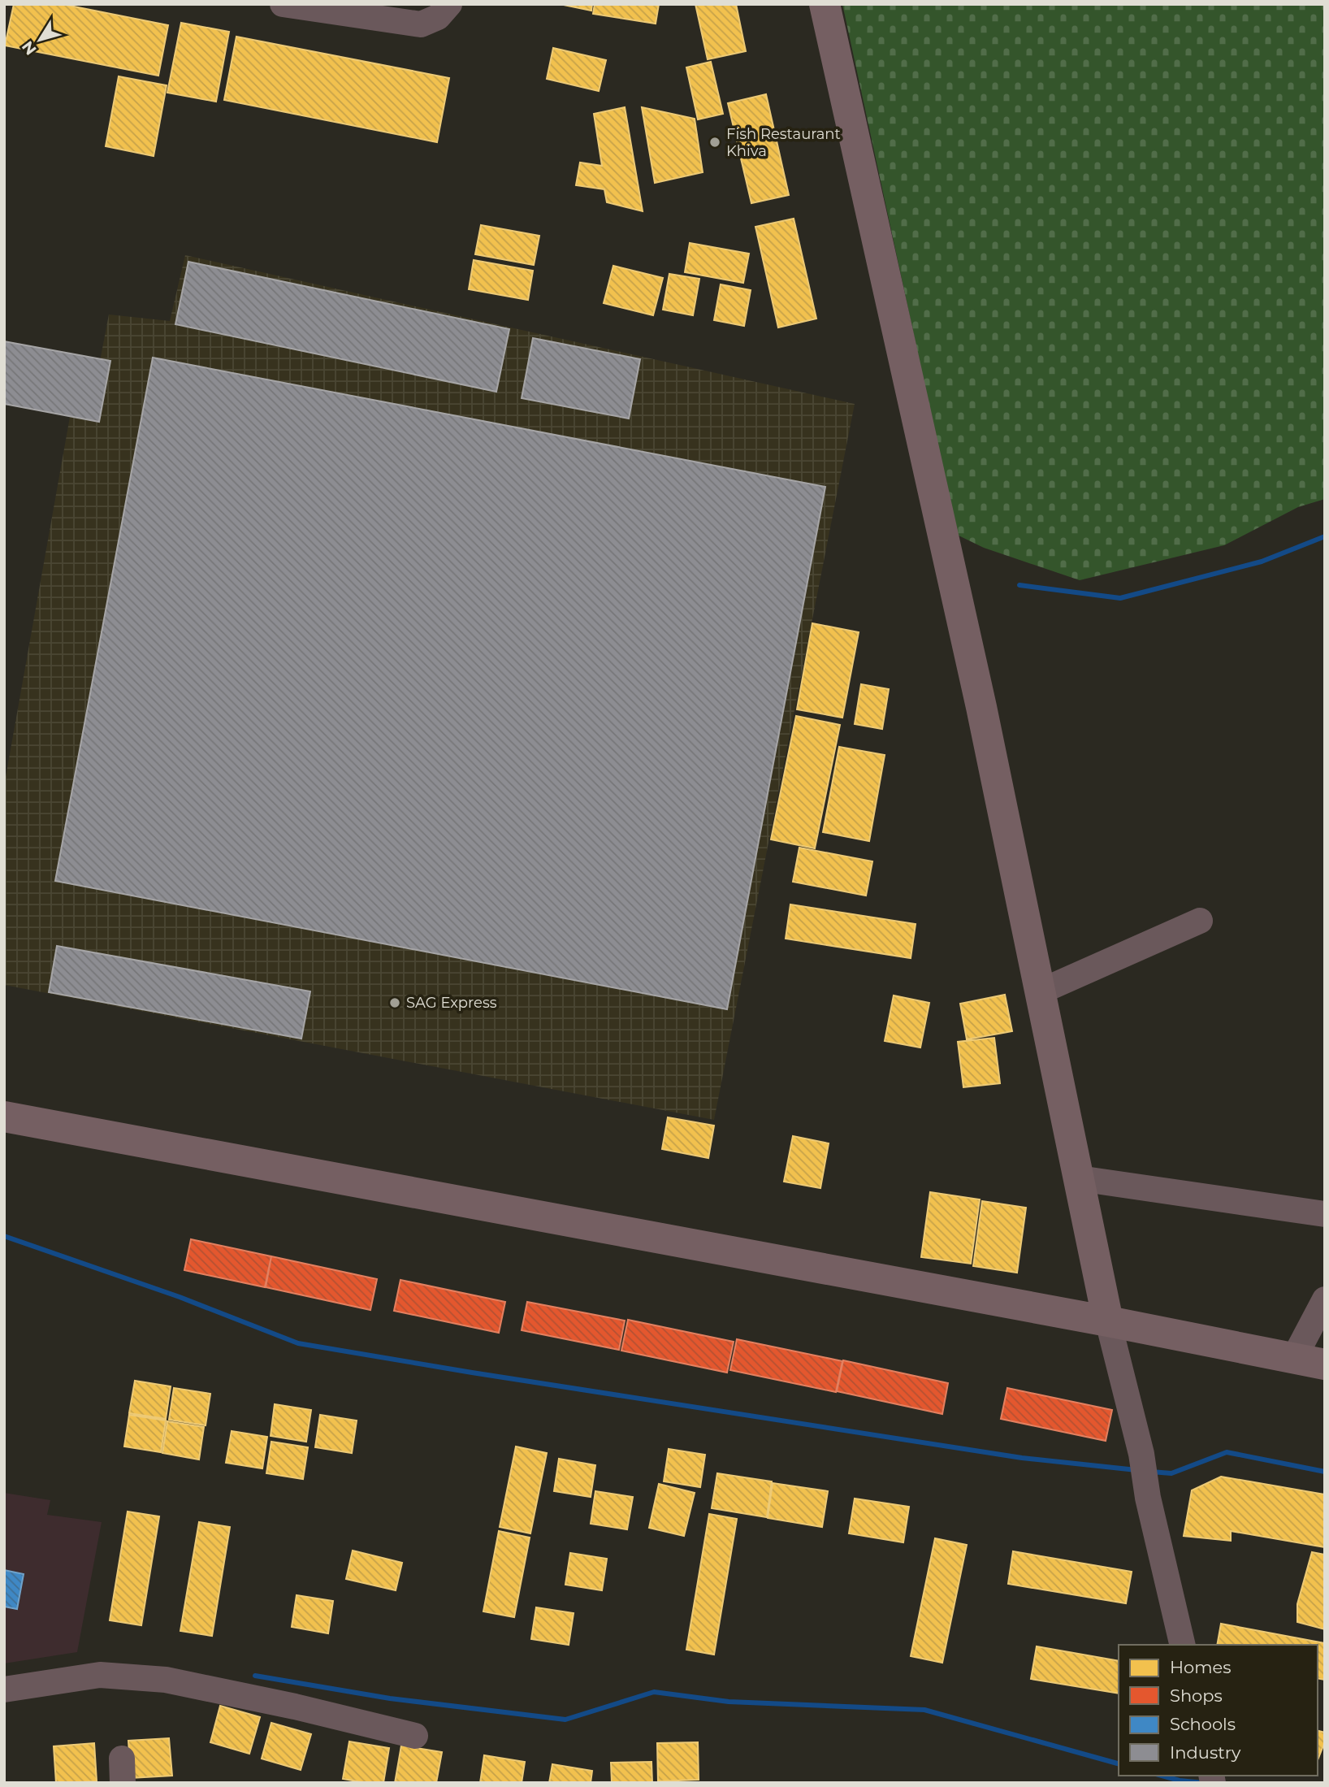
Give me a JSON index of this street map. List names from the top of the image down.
{
  "places": ["Fish Restaurant Khiva", "SAG Express"],
  "legend": [
    "Homes",
    "Shops",
    "Schools",
    "Industry"
  ],
  "north": "bottom left"
}
